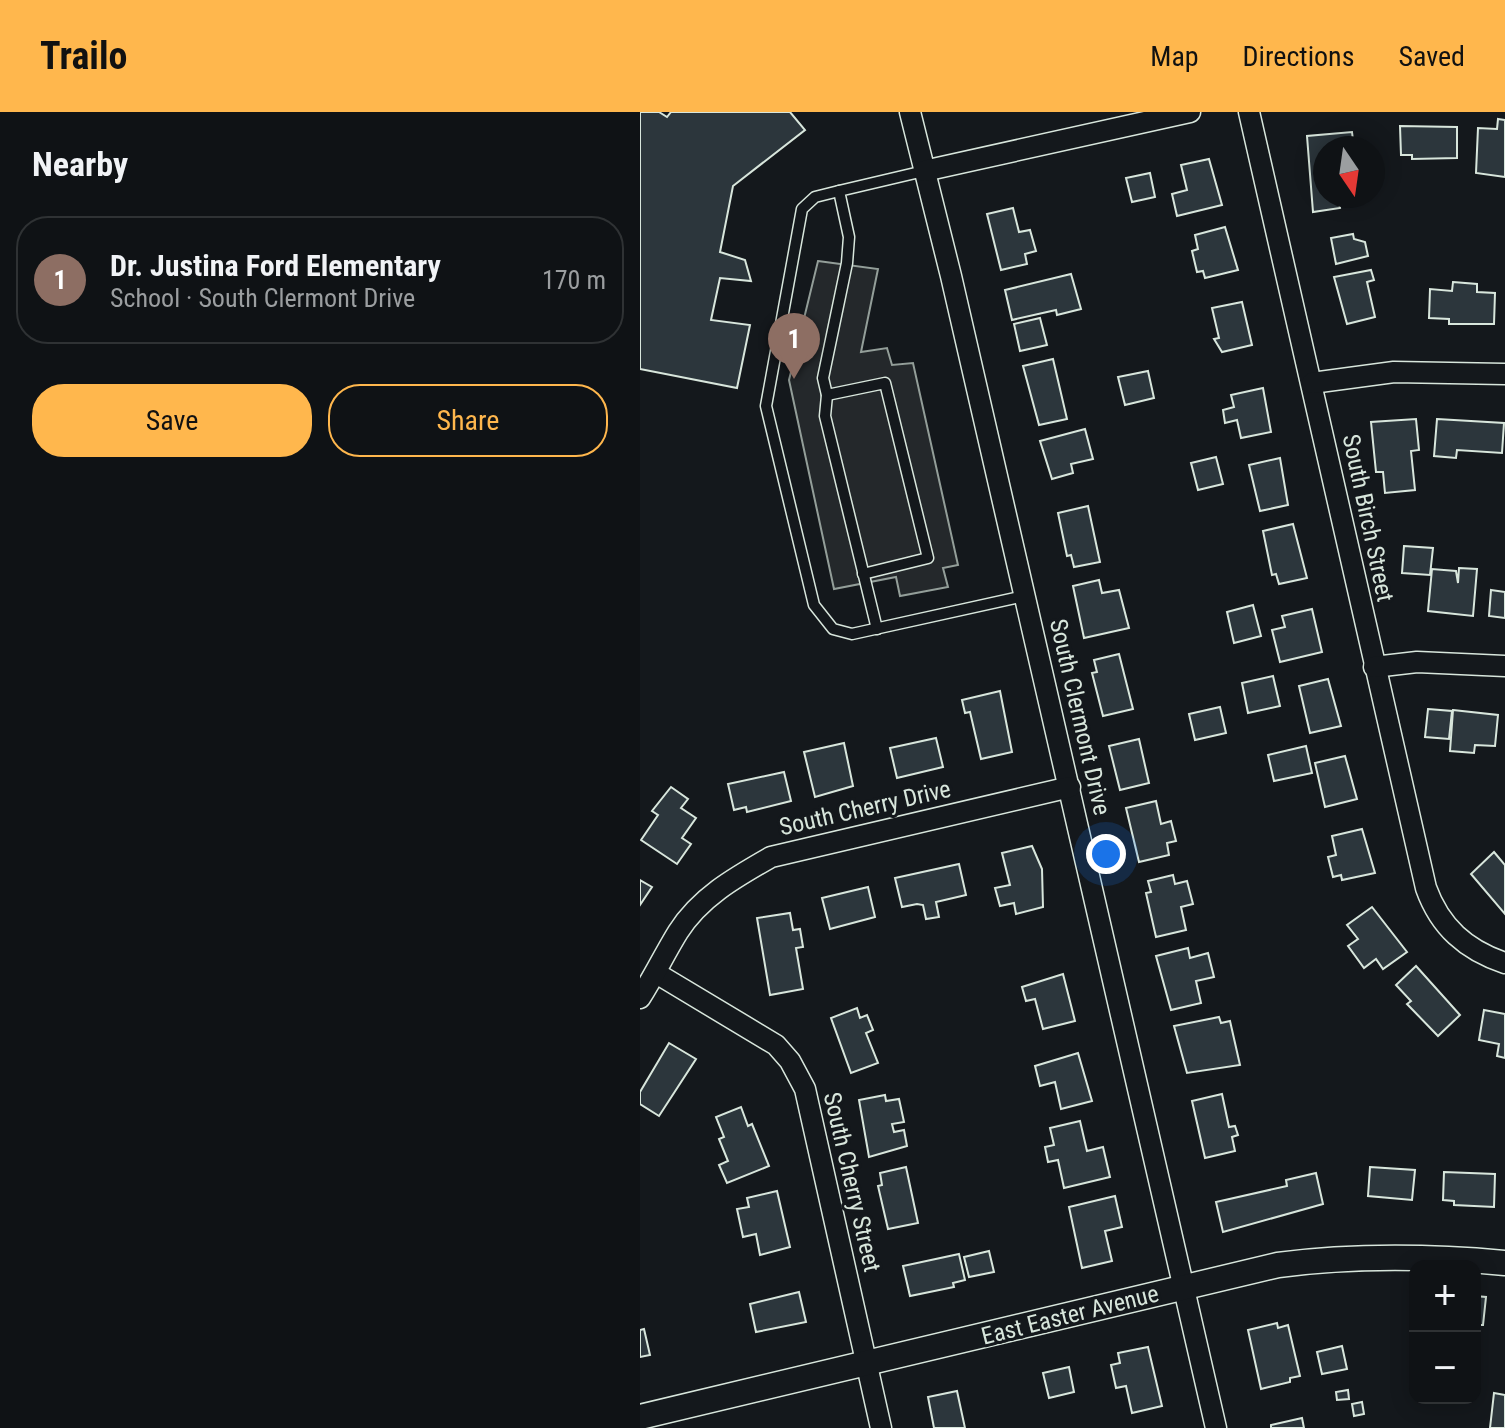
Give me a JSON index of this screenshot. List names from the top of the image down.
{
  "streets": {
    "street": [
      "South Birch Street",
      "South Clermont Drive",
      "South Cherry Drive",
      "South Cherry Street",
      "East Easter Avenue"
    ]
  },
  "crossings": [
    ["South Clermont Drive", "South Cherry Drive"],
    ["South Clermont Drive", "East Easter Avenue"],
    ["South Cherry Drive", "South Cherry Street"],
    ["South Cherry Street", "East Easter Avenue"]
  ],
  "north": "bottom",
  "page": {
    "header": "Trailo",
    "nav": ["Map", "Directions", "Saved"],
    "heading": "Nearby",
    "list": [
      {
        "mark": "1",
        "name": "Dr. Justina Ford Elementary",
        "note": "School · South Clermont Drive",
        "value": "170 m"
      }
    ],
    "pins": "1",
    "buttons": ["Save", "Share"],
    "map_buttons": ["+", "−"]
  }
}
